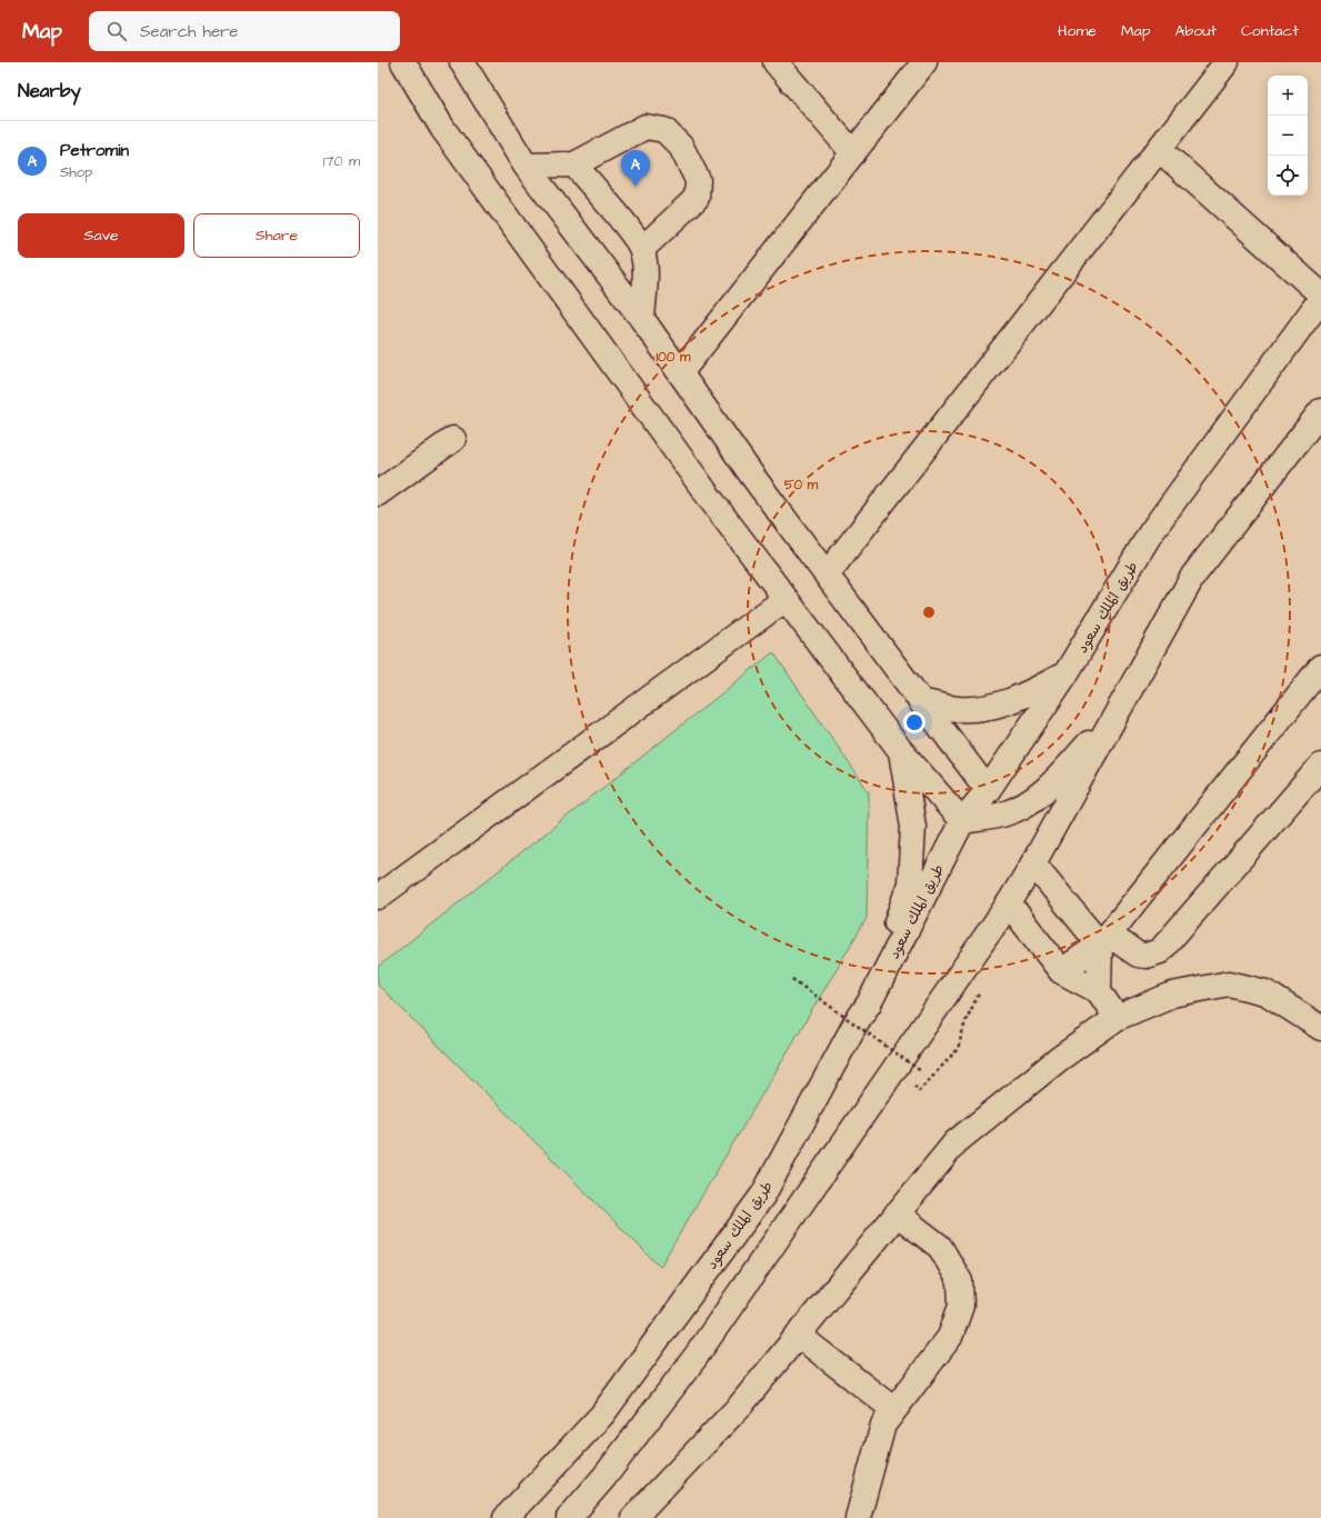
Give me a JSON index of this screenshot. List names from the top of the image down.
{
  "streets": {
    "main road": ["طريق الملك سعود"]
  },
  "page": {
    "header": "Map",
    "search": "Search here",
    "nav": [
      "Home",
      "Map",
      "About",
      "Contact"
    ],
    "heading": "Nearby",
    "map_buttons": ["+", "−"],
    "list": [
      {
        "mark": "A",
        "name": "Petromin",
        "note": "Shop",
        "value": "170 m"
      }
    ],
    "pins": "A",
    "buttons": ["Save", "Share"]
  },
  "rings": ["100 m", "50 m"]
}
